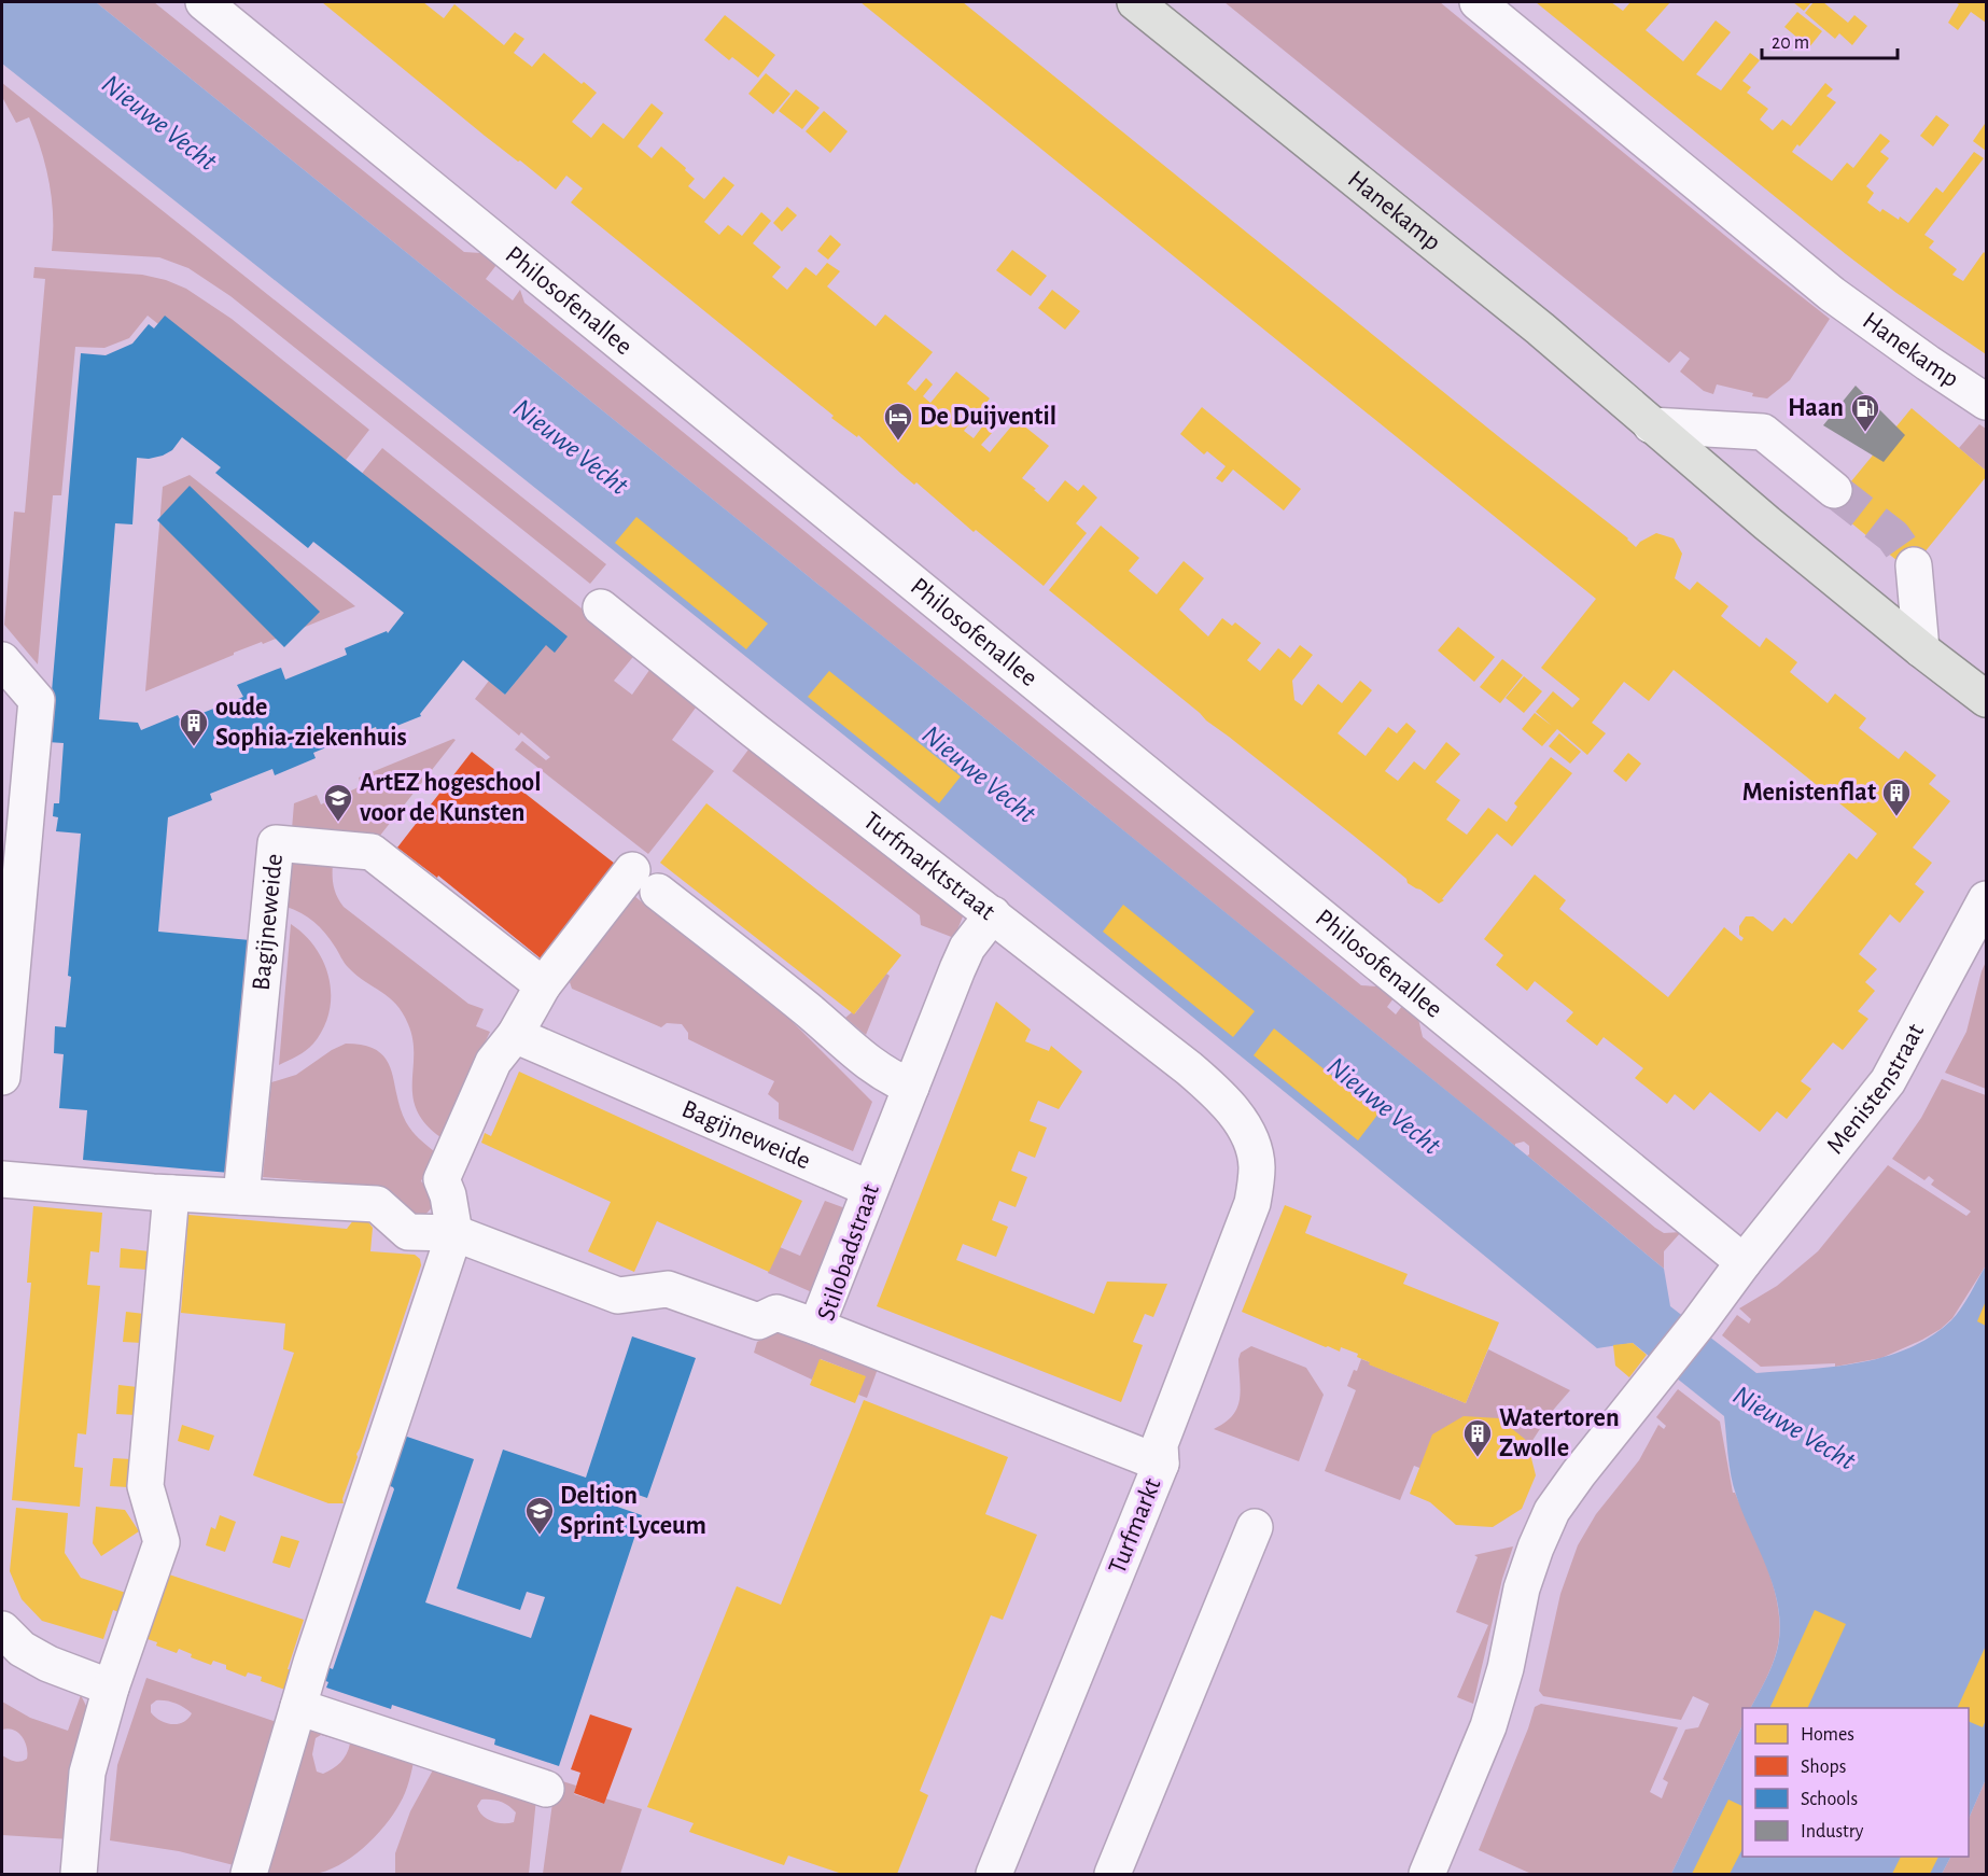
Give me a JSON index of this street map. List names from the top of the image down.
{
  "streets": {
    "main road": ["Hanekamp"],
    "street": [
      "Philosofenallee",
      "Turfmarktstraat",
      "Bagijneweide",
      "Menistenstraat",
      "Stilobadstraat",
      "Turfmarkt"
    ]
  },
  "crossings": [
    ["Philosofenallee", "Menistenstraat"],
    ["Turfmarktstraat", "Stilobadstraat"],
    ["Turfmarktstraat", "Turfmarkt"],
    ["Bagijneweide", "Stilobadstraat"],
    ["Stilobadstraat", "Turfmarkt"]
  ],
  "water": ["Nieuwe Vecht"],
  "places": {
    "fuel station": ["Haan"],
    "hotel": ["De Duijventil"],
    "building": ["oude Sophia-ziekenhuis", "Menistenflat", "Watertoren Zwolle"],
    "school or university": ["ArtEZ hogeschool voor de Kunsten", "Deltion Sprint Lyceum"]
  },
  "legend": [
    "Homes",
    "Shops",
    "Schools",
    "Industry"
  ],
  "scale_bar": "20 m"
}
